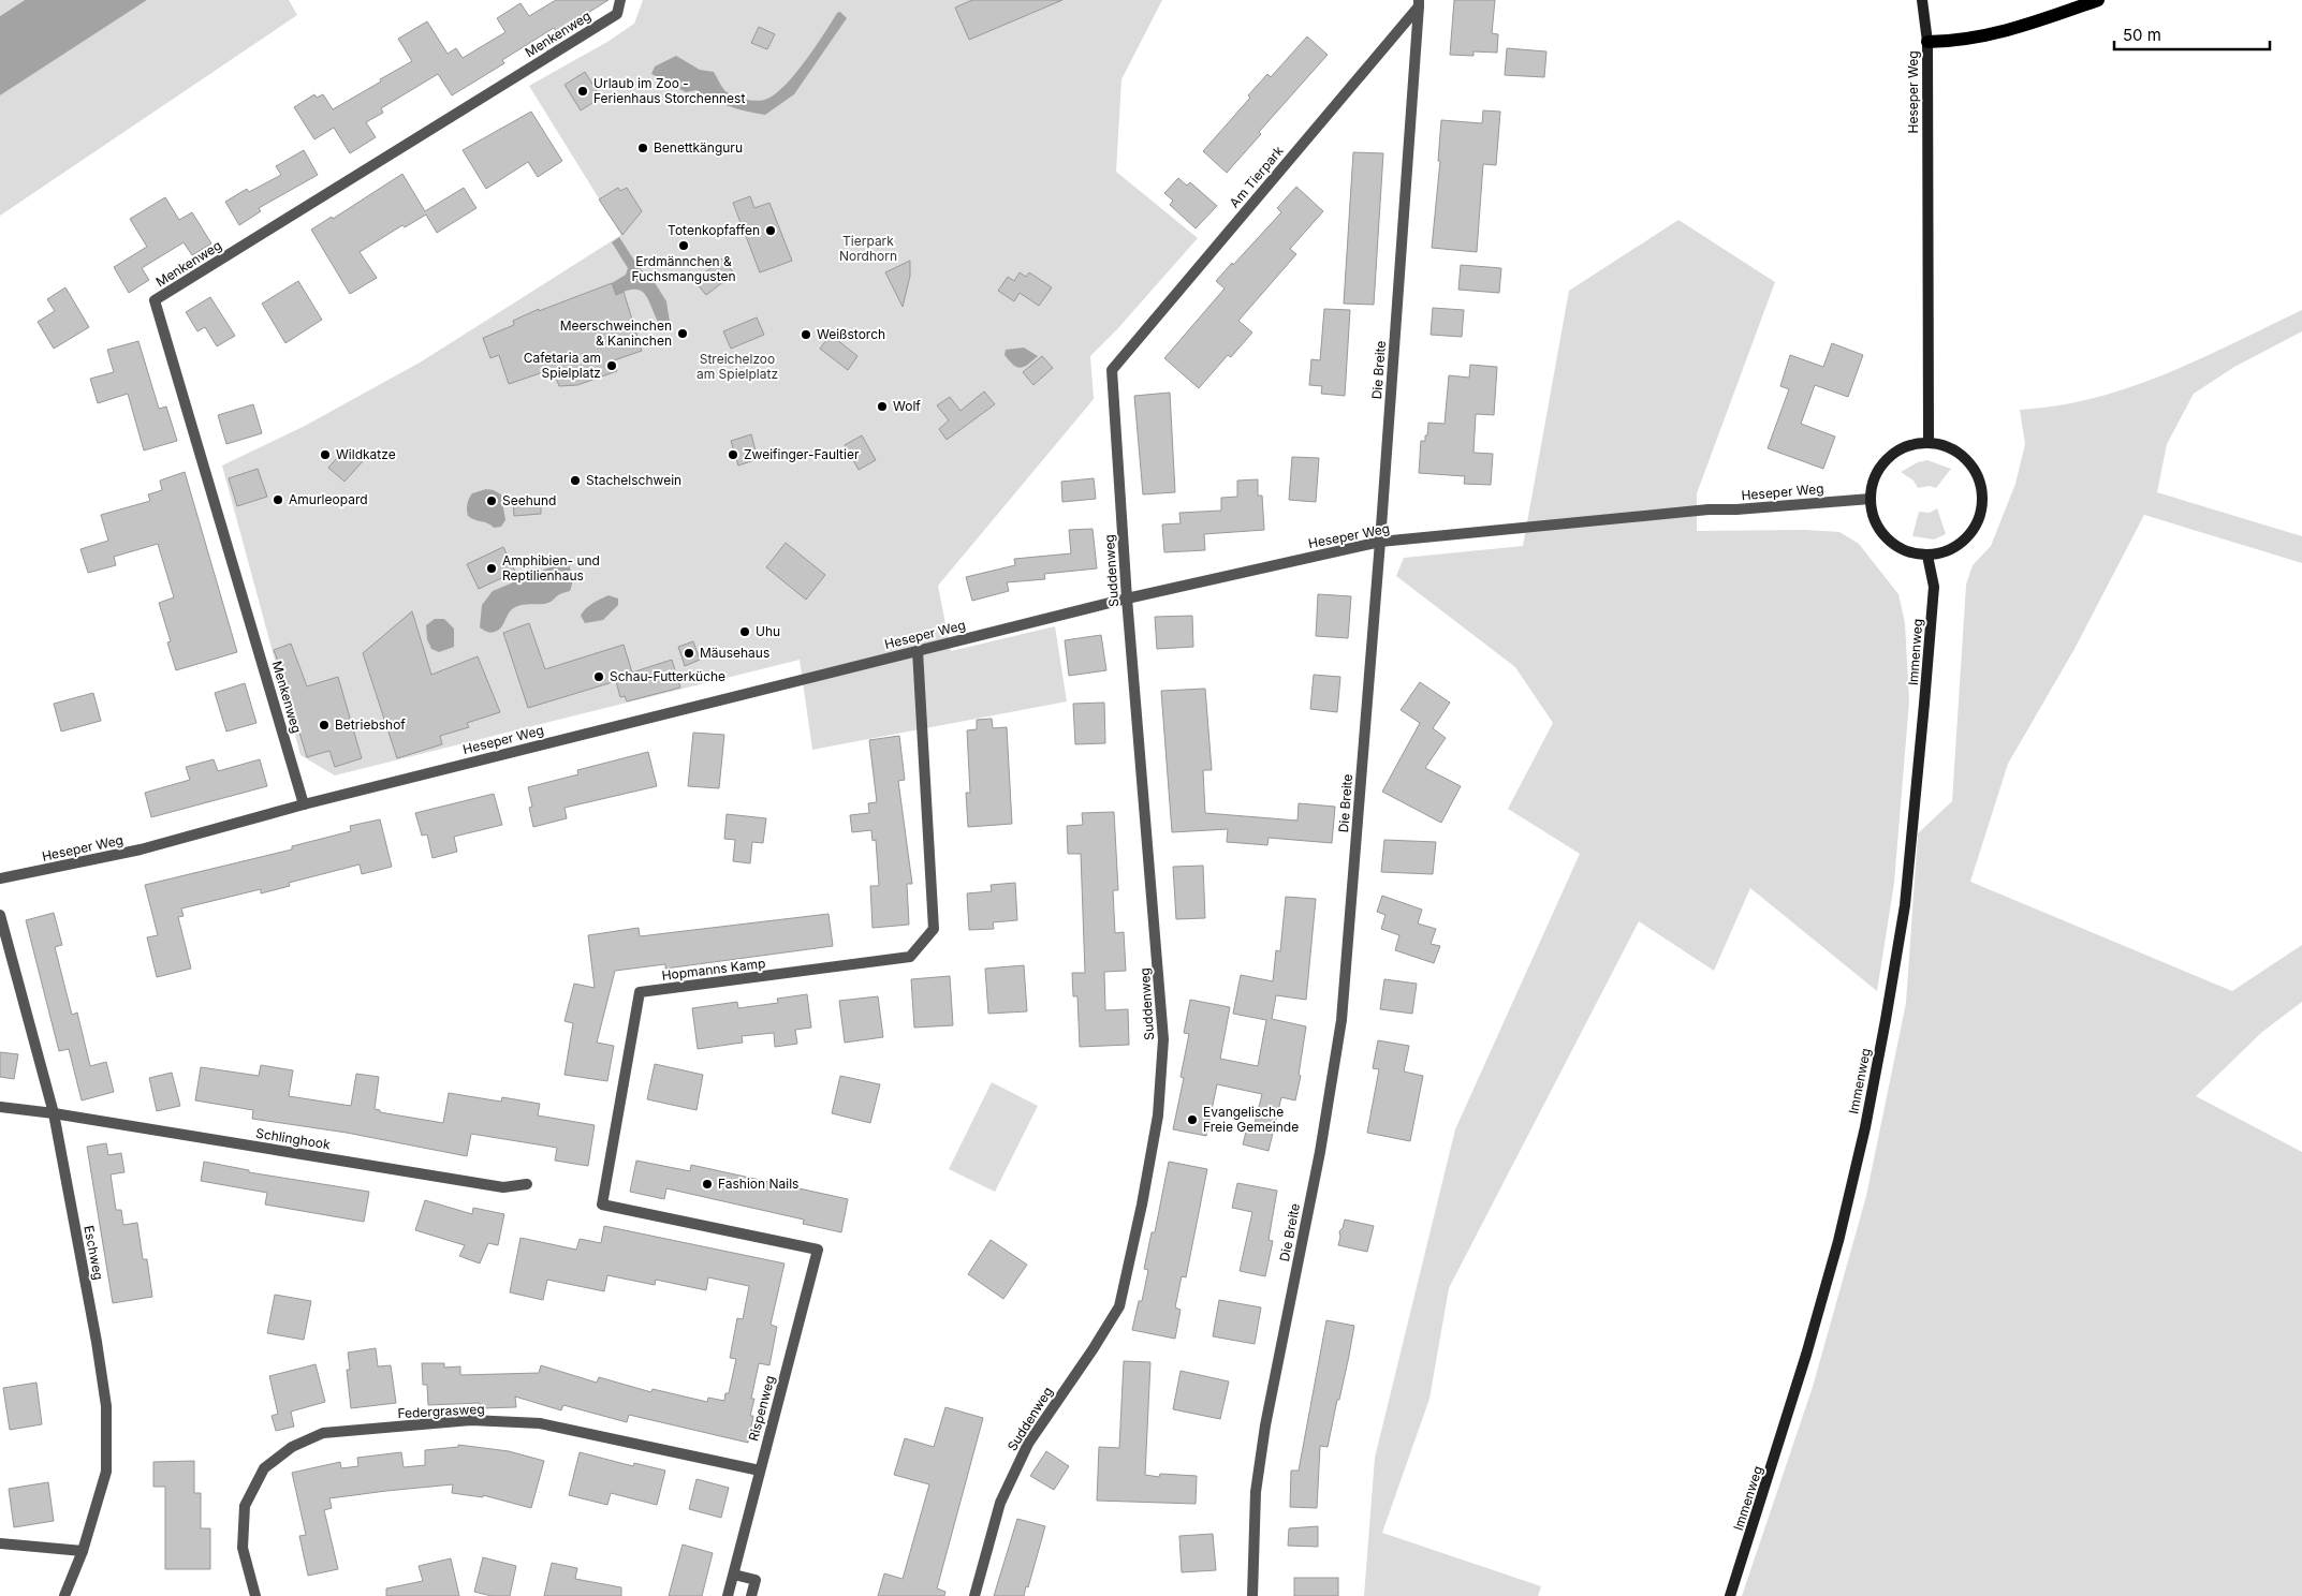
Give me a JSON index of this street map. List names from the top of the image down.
{
  "streets": {
    "street": [
      "Menkenweg",
      "Heseper Weg",
      "Am Tierpark",
      "Die Breite",
      "Suddenweg",
      "Immenweg",
      "Hopmanns Kamp",
      "Schlinghook",
      "Eschweg",
      "Rispenweg",
      "Federgrasweg"
    ]
  },
  "crossings": [
    ["Menkenweg", "Heseper Weg"],
    ["Heseper Weg", "Die Breite"],
    ["Heseper Weg", "Suddenweg"],
    ["Heseper Weg", "Immenweg"],
    ["Heseper Weg", "Hopmanns Kamp"],
    ["Am Tierpark", "Die Breite"],
    ["Am Tierpark", "Suddenweg"],
    ["Hopmanns Kamp", "Rispenweg"],
    ["Schlinghook", "Eschweg"],
    ["Rispenweg", "Federgrasweg"]
  ],
  "parks": ["Tierpark Nordhorn", "Streichelzoo am Spielplatz"],
  "places": [
    "Urlaub im Zoo - Ferienhaus Storchennest",
    "Benettkänguru",
    "Totenkopfaffen",
    "Erdmännchen & Fuchsmangusten",
    "Meerschweinchen & Kaninchen",
    "Weißstorch",
    "Cafetaria am Spielplatz",
    "Wolf",
    "Wildkatze",
    "Zweifinger-Faultier",
    "Stachelschwein",
    "Amurleopard",
    "Seehund",
    "Amphibien- und Reptilienhaus",
    "Uhu",
    "Mäusehaus",
    "Schau-Futterküche",
    "Betriebshof",
    "Evangelische Freie Gemeinde",
    "Fashion Nails"
  ],
  "scale_bar": "50 m"
}
